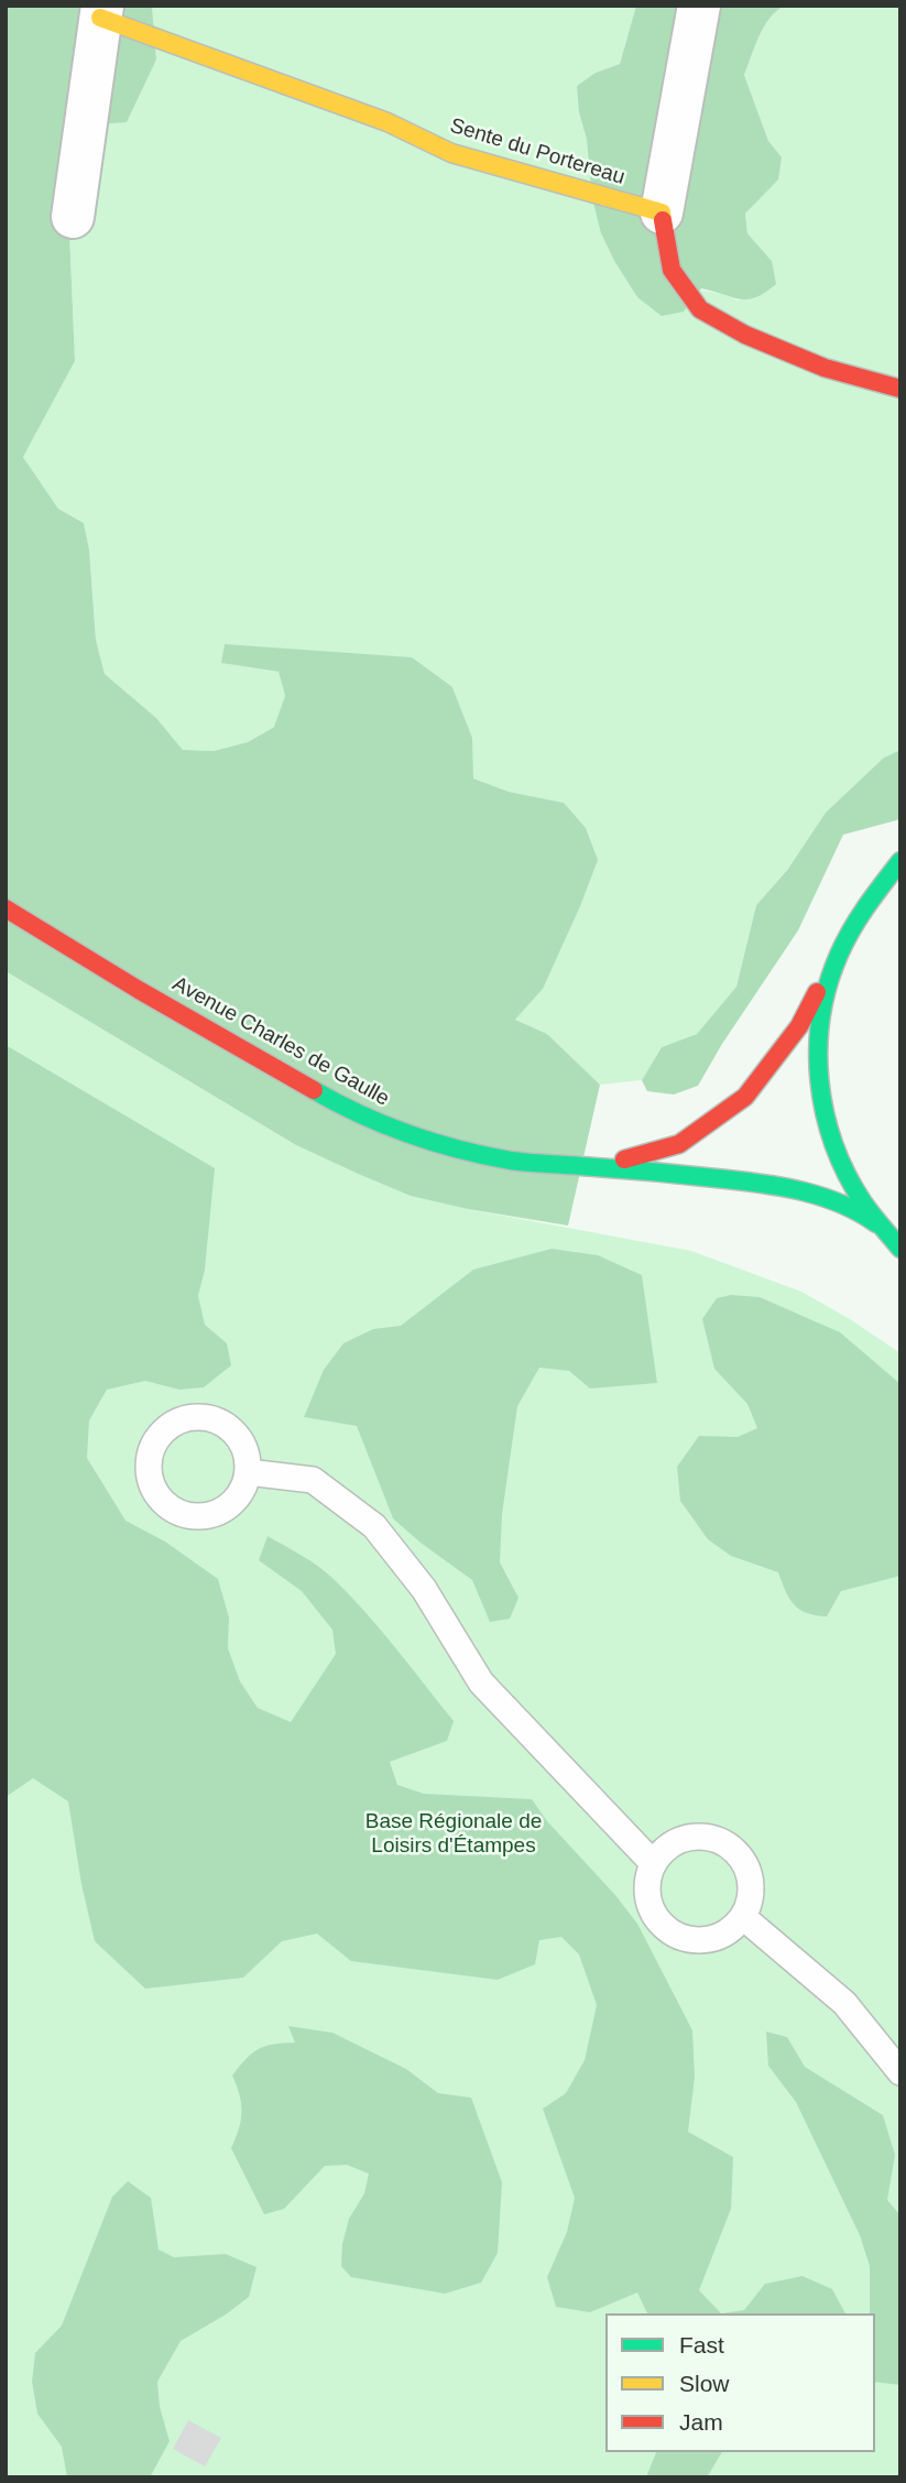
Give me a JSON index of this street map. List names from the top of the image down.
{
  "streets": {
    "main road": ["Sente du Portereau", "Avenue Charles de Gaulle"]
  },
  "parks": ["Base Régionale de Loisirs d'Étampes"],
  "legend": ["Fast", "Slow", "Jam"]
}
